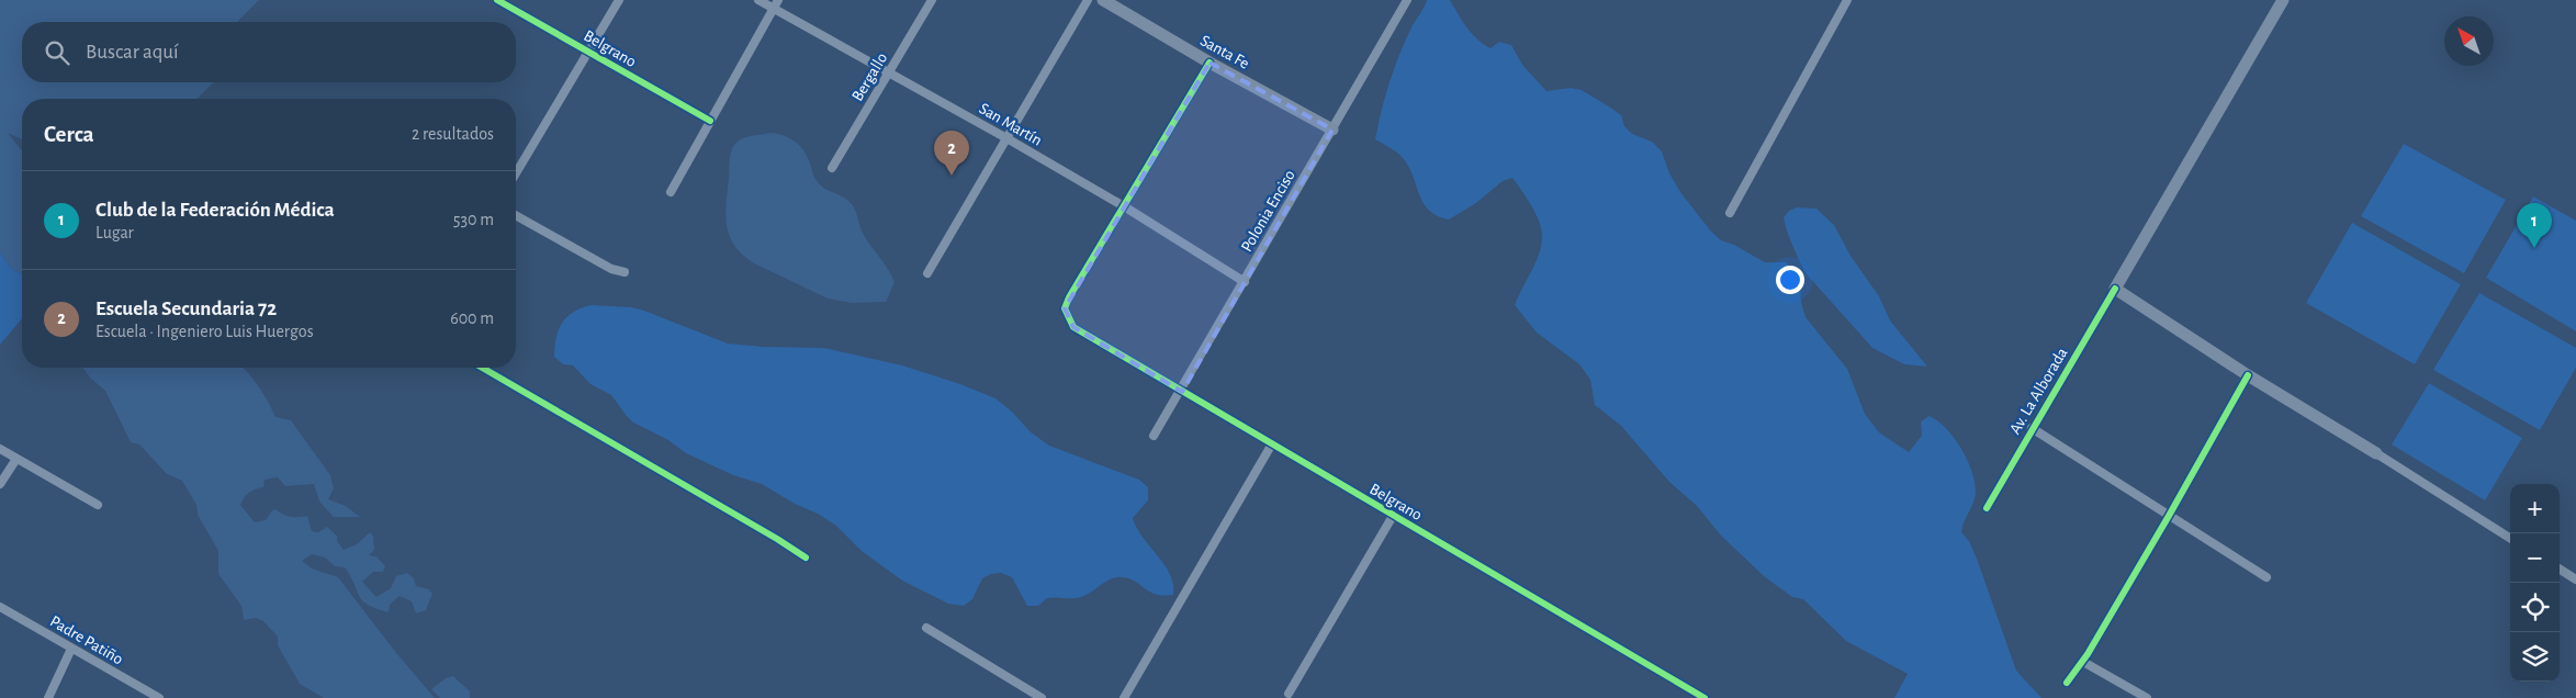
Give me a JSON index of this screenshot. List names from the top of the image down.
{
  "streets": {
    "main road": ["Santa Fe", "Av. La Alborada"],
    "street": [
      "Belgrano",
      "Bergallo",
      "San Martín",
      "Polonia Enciso",
      "Padre Patiño"
    ]
  },
  "crossings": [
    ["Belgrano", "San Martín"],
    ["Belgrano", "Polonia Enciso"],
    ["Santa Fe", "Polonia Enciso"],
    ["Bergallo", "San Martín"],
    ["San Martín", "Polonia Enciso"]
  ],
  "north": "top left",
  "page": {
    "search": "Buscar aquí",
    "heading": ["Cerca", "2 resultados"],
    "pins": ["2", "1"],
    "list": [
      {
        "mark": "1",
        "name": "Club de la Federación Médica",
        "note": "Lugar",
        "value": "530 m"
      },
      {
        "mark": "2",
        "name": "Escuela Secundaria 72",
        "note": "Escuela · Ingeniero Luis Huergos",
        "value": "600 m"
      }
    ],
    "map_buttons": ["+", "−"]
  }
}
